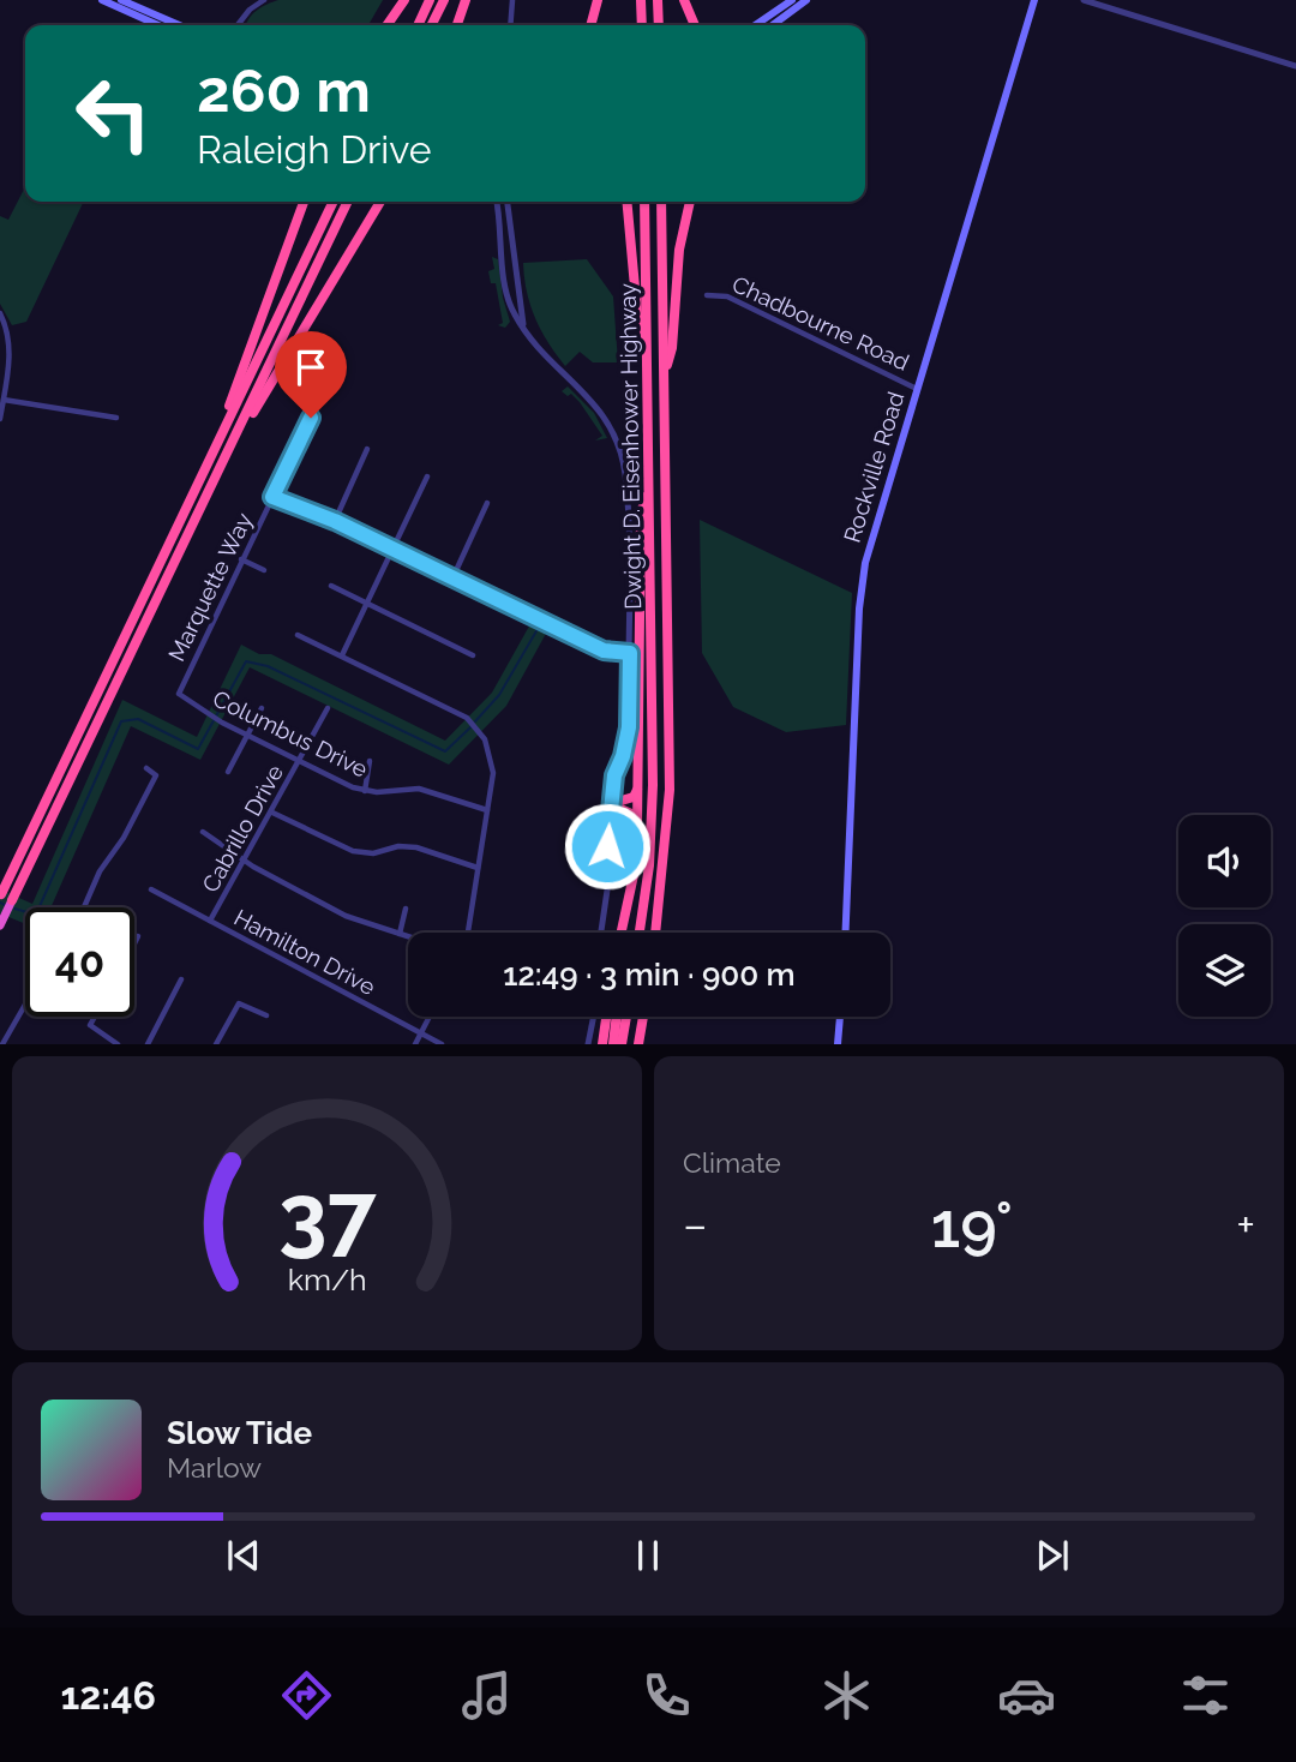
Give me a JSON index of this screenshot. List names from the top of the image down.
{
  "streets": {
    "highway": ["Dwight D. Eisenhower Highway"],
    "main road": ["Rockville Road"],
    "street": [
      "Chadbourne Road",
      "Marquette Way",
      "Columbus Drive",
      "Cabrillo Drive",
      "Hamilton Drive"
    ]
  },
  "crossings": [
    ["Chadbourne Road", "Rockville Road"],
    ["Marquette Way", "Columbus Drive"],
    ["Columbus Drive", "Cabrillo Drive"],
    ["Cabrillo Drive", "Hamilton Drive"]
  ],
  "page": {
    "turn": ["260 m", "Raleigh Drive"],
    "limit": "40",
    "trip": "12:49 · 3 min · 900 m",
    "tile": "Climate",
    "heat": ["−", "19°", "+"],
    "song": ["Slow Tide", "Marlow"],
    "tabs": "12:46",
    "gauge": ["37", "km/h"]
  }
}
